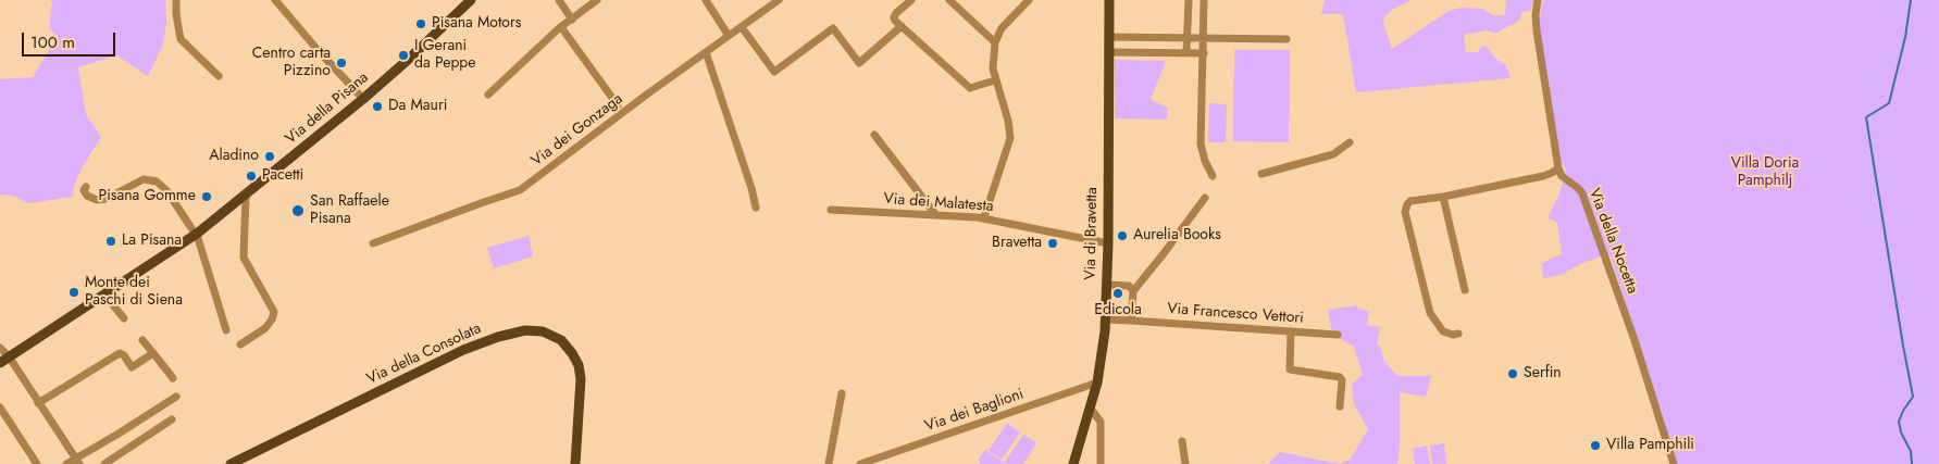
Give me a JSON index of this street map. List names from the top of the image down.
{
  "streets": {
    "main road": ["Via della Pisana", "Via di Bravetta", "Via della Consolata"],
    "street": [
      "Via dei Gonzaga",
      "Via dei Malatesta",
      "Via della Nocetta",
      "Via Francesco Vettori",
      "Via dei Baglioni"
    ]
  },
  "crossings": [
    ["Via dei Malatesta", "Via di Bravetta"],
    ["Via di Bravetta", "Via Francesco Vettori"],
    ["Via di Bravetta", "Via dei Baglioni"]
  ],
  "parks": ["Villa Doria Pamphilj"],
  "places": [
    "Pisana Motors",
    "I Gerani da Peppe",
    "Centro carta Pizzino",
    "Da Mauri",
    "Aladino",
    "Pacetti",
    "Pisana Gomme",
    "San Raffaele Pisana",
    "Aurelia Books",
    "La Pisana",
    "Bravetta",
    "Monte dei Paschi di Siena",
    "Edicola",
    "Serfin",
    "Villa Pamphili"
  ],
  "scale_bar": "100 m"
}
